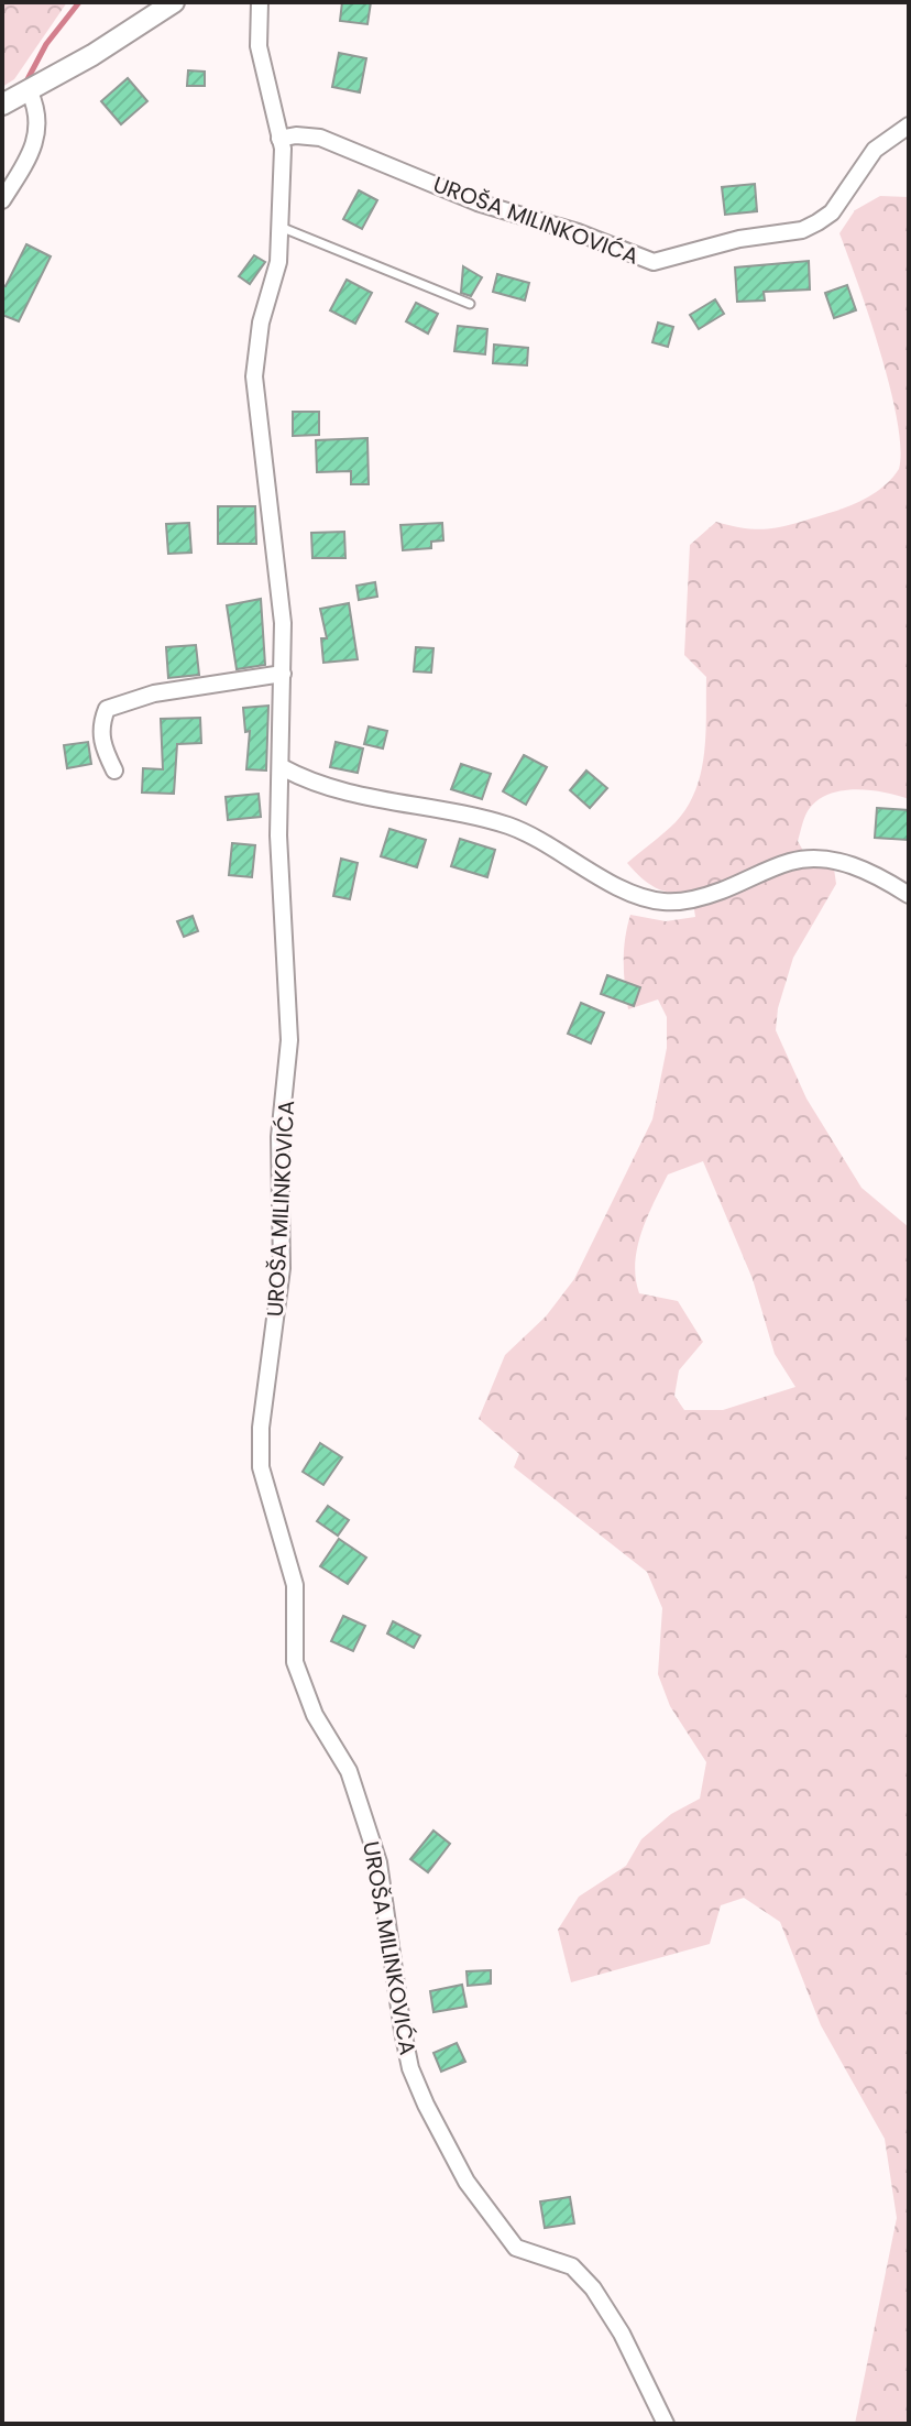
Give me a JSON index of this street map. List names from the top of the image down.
{
  "streets": {
    "street": ["UROŠA MILINKOVIĆA"]
  }
}
